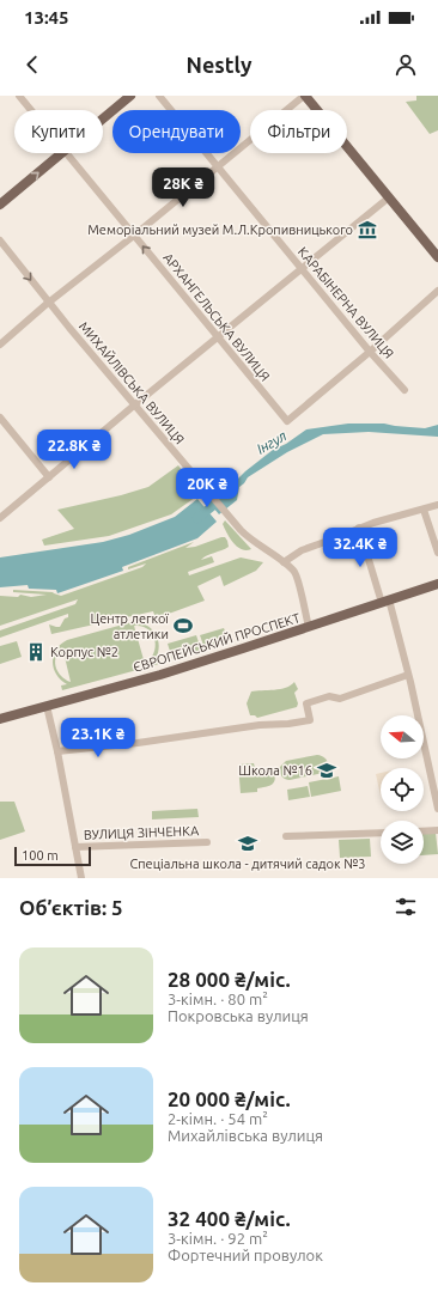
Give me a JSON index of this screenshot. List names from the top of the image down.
{
  "streets": {
    "main road": ["ЄВРОПЕЙСЬКИЙ ПРОСПЕКТ"],
    "street": [
      "КАРАБІНЕРНА ВУЛИЦЯ",
      "АРХАНГЕЛЬСЬКА ВУЛИЦЯ",
      "МИХАЙЛІВСЬКА ВУЛИЦЯ",
      "ВУЛИЦЯ ЗІНЧЕНКА"
    ]
  },
  "crossings": [
    ["КАРАБІНЕРНА ВУЛИЦЯ", "АРХАНГЕЛЬСЬКА ВУЛИЦЯ"],
    ["МИХАЙЛІВСЬКА ВУЛИЦЯ", "ЄВРОПЕЙСЬКИЙ ПРОСПЕКТ"]
  ],
  "water": ["Інгул"],
  "places": {
    "museum": ["Меморіальний музей М.Л.Кропивницького"],
    "sports": ["Центр легкої атлетики"],
    "building": ["Корпус №2"],
    "school or university": ["Школа №16", "Спеціальна школа - дитячий садок №3"]
  },
  "scale_bar": "100 m",
  "north": "left",
  "page": {
    "status": "13:45",
    "header": "Nestly",
    "chip": ["Купити", "Орендувати", "Фільтри"],
    "price": [
      "28K ₴",
      "22.8K ₴",
      "20K ₴",
      "32.4K ₴",
      "23.1K ₴"
    ],
    "scale": "100 m",
    "heading": "Об’єктів: 5",
    "list": [
      {
        "name": "28 000 ₴/міс.",
        "note": "3-кімн. · 80 m² · Покровська вулиця"
      },
      {
        "name": "20 000 ₴/міс.",
        "note": "2-кімн. · 54 m² · Михайлівська вулиця"
      },
      {
        "name": "32 400 ₴/міс.",
        "note": "3-кімн. · 92 m² · Фортечний провулок"
      }
    ]
  }
}
